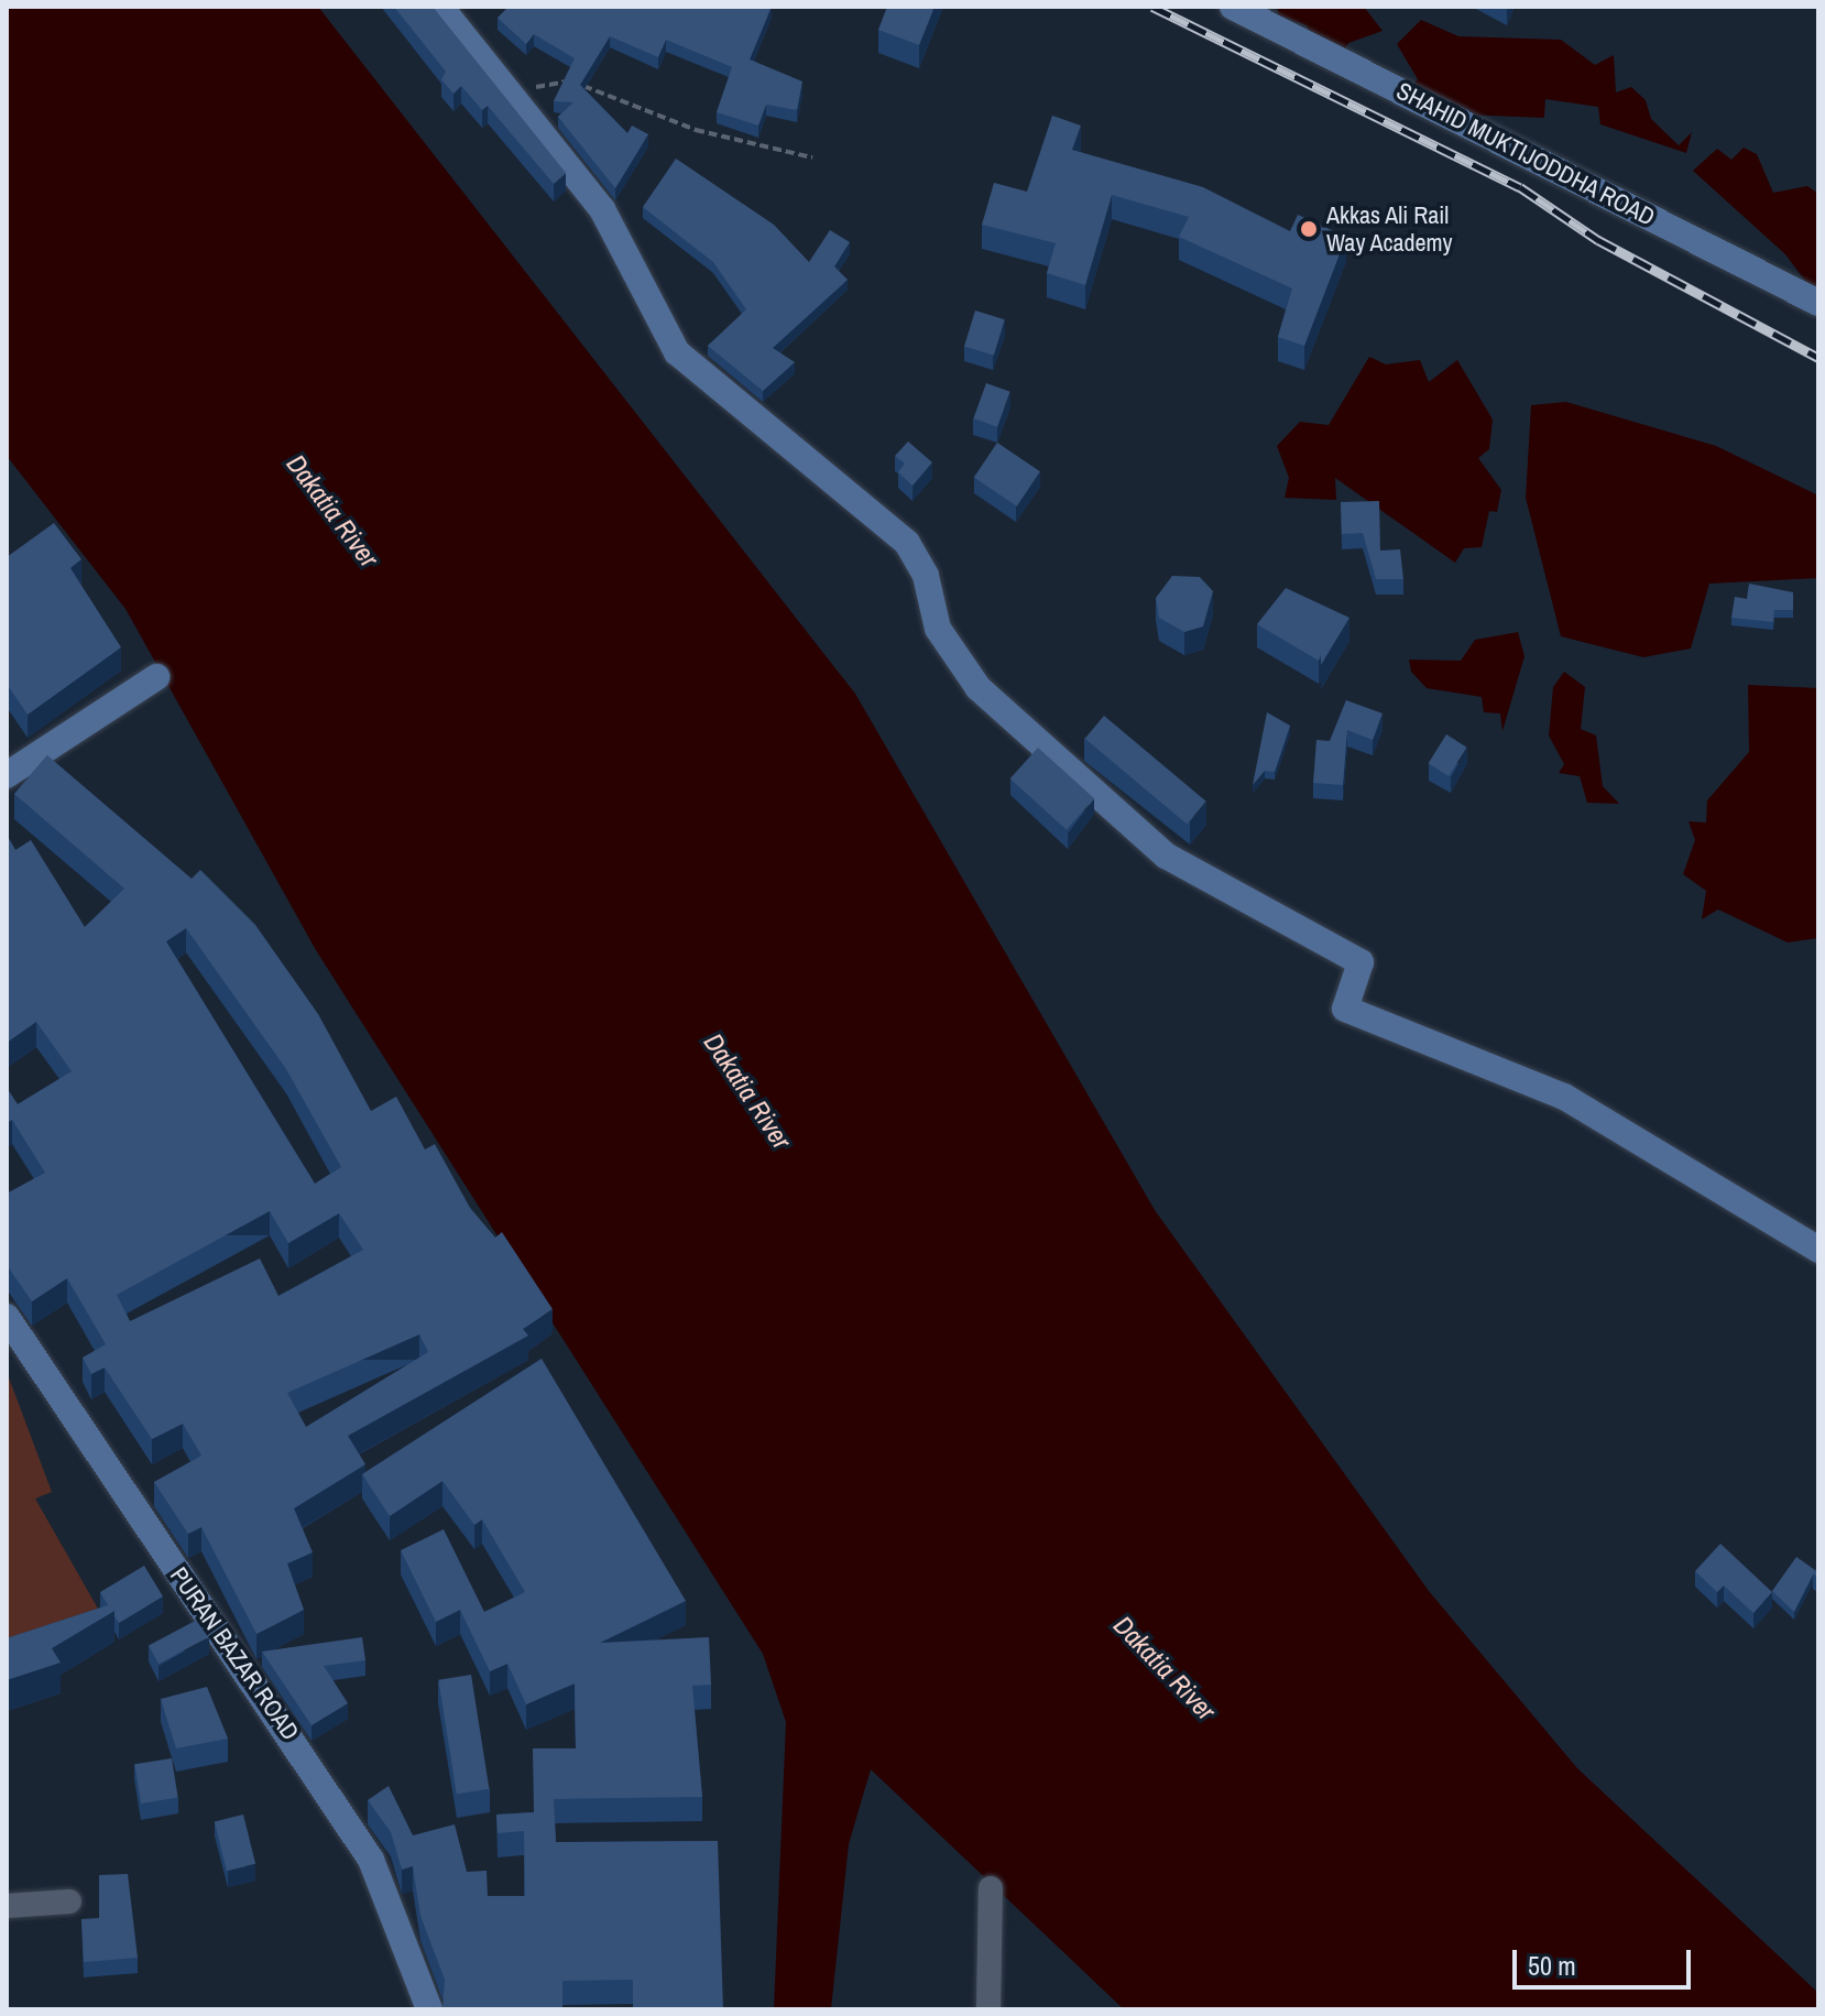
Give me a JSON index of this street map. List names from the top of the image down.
{
  "streets": {
    "street": ["SHAHID MUKTIJODDHA ROAD", "PURAN BAZAR ROAD"]
  },
  "water": ["Dakatia River"],
  "places": ["Akkas Ali Rail Way Academy"],
  "scale_bar": "50 m"
}
